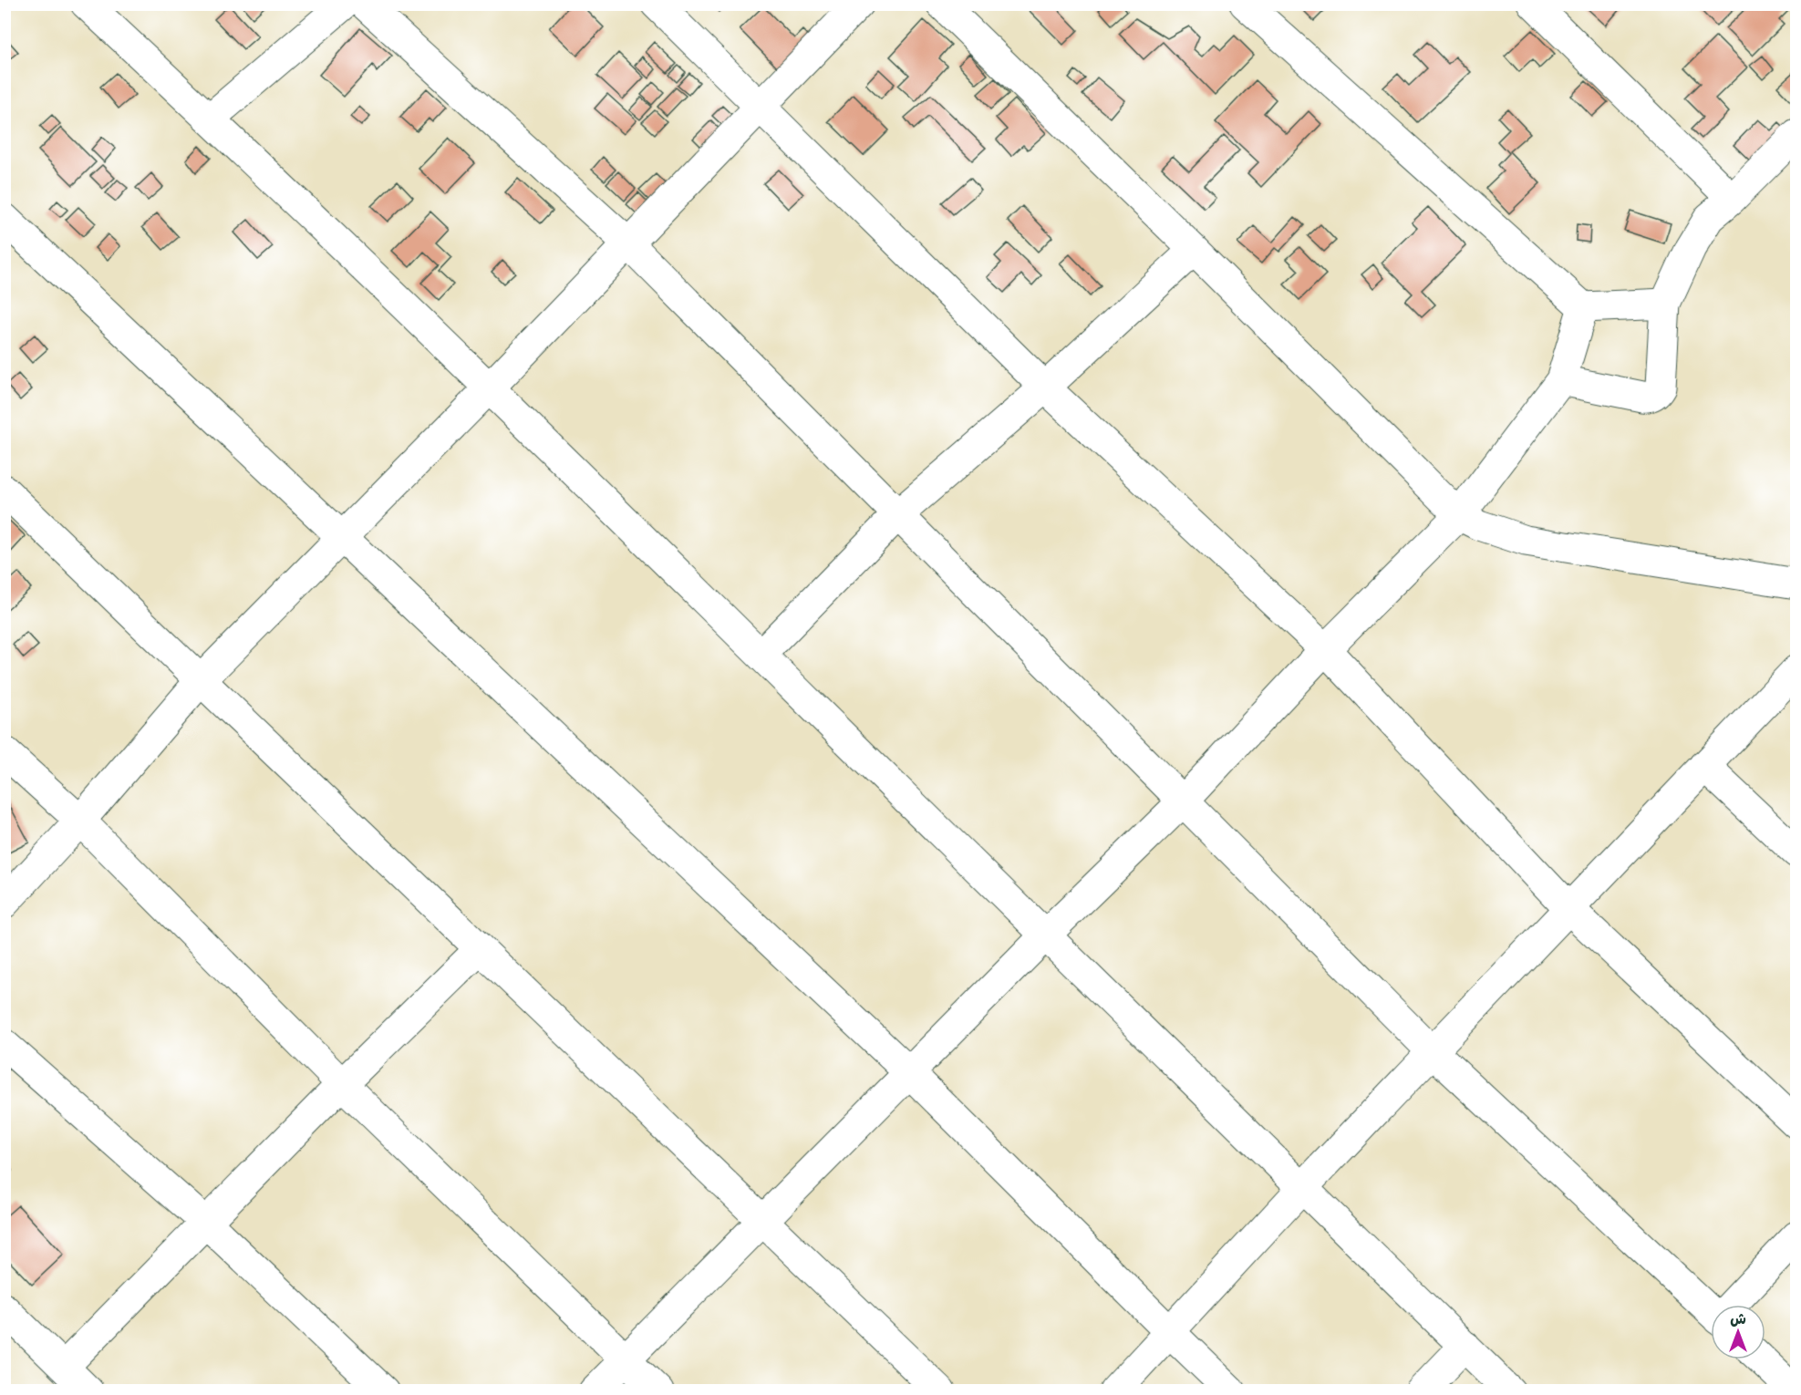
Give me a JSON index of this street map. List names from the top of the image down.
{
  "north": "top"
}
